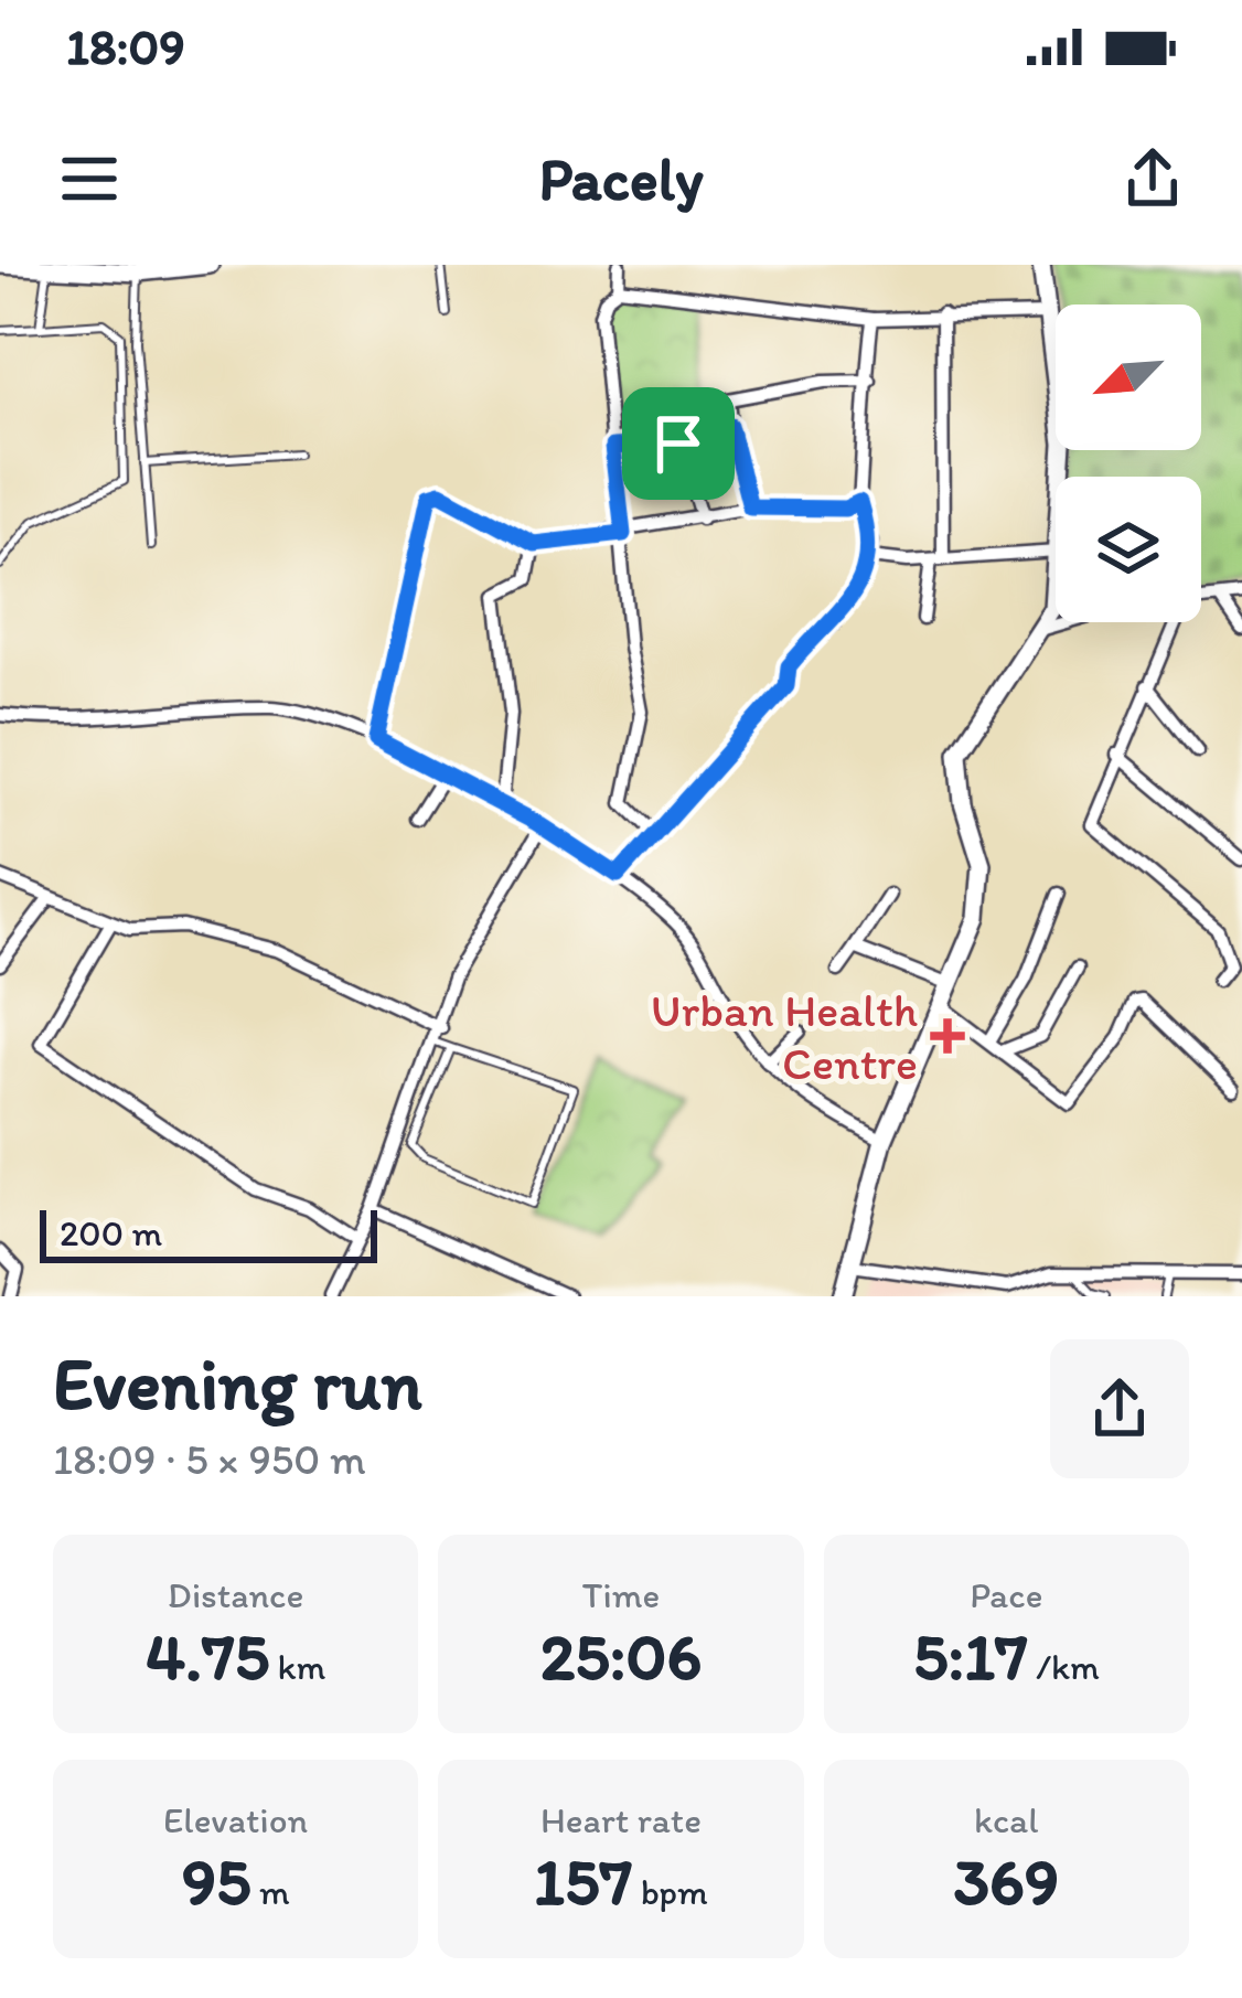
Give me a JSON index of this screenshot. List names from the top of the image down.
{
  "places": {
    "health": ["Urban Health Centre"]
  },
  "scale_bar": "200 m",
  "north": "bottom left",
  "page": {
    "status": "18:09",
    "header": "Pacely",
    "scale": "200 m",
    "heading": ["Evening run", "18:09 · 5 × 950 m"],
    "stats": [
      ["Distance", "4.75 km"],
      ["Time", "25:06"],
      ["Pace", "5:17 /km"],
      ["Elevation", "95 m"],
      ["Heart rate", "157 bpm"],
      ["kcal", "369"]
    ]
  }
}
